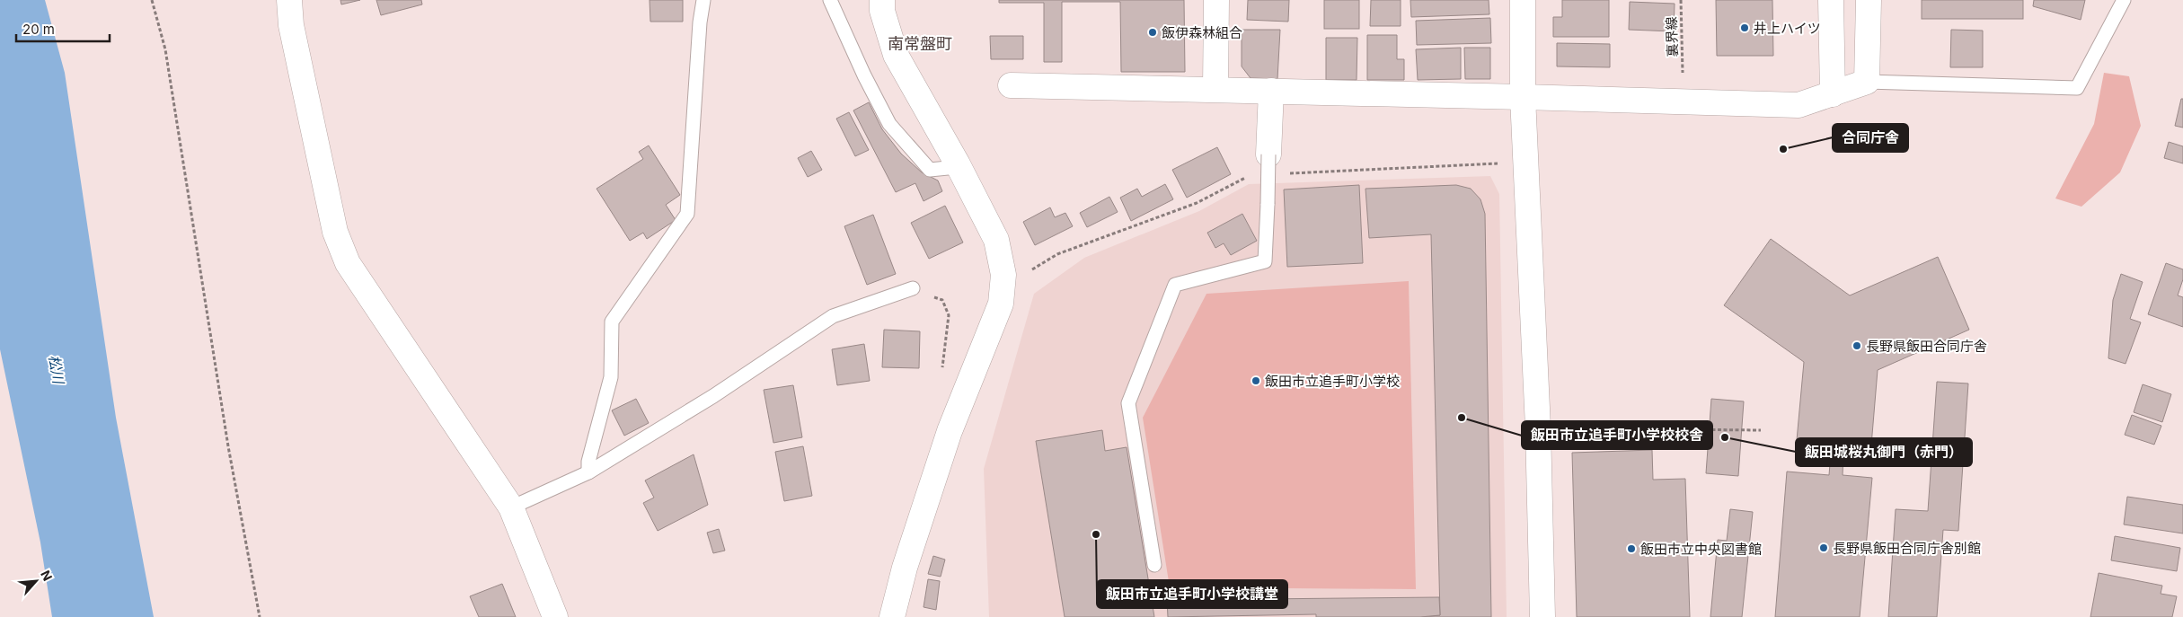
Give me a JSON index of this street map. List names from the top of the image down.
{
  "streets": {
    "path": ["裏界線"]
  },
  "districts": ["南常盤町"],
  "water": ["松川"],
  "places": [
    "井上ハイツ",
    "飯伊森林組合",
    "合同庁舎",
    "長野県飯田合同庁舎",
    "飯田市立追手町小学校",
    "飯田市立追手町小学校校舎",
    "飯田城桜丸御門（赤門）",
    "飯田市立追手町小学校講堂",
    "長野県飯田合同庁舎別館",
    "飯田市立中央図書館"
  ],
  "scale_bar": "20 m",
  "north": "top right"
}
